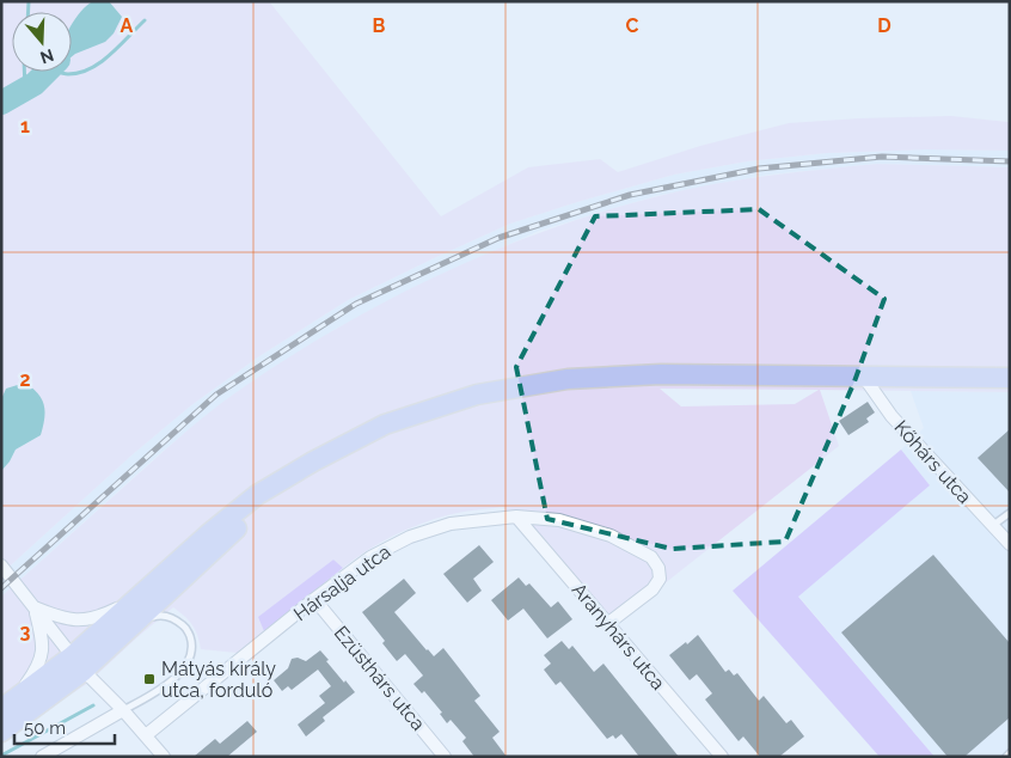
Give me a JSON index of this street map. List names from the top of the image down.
{
  "streets": {
    "street": [
      "Kőhárs utca",
      "Hársalja utca",
      "Aranyhárs utca",
      "Ezüsthárs utca"
    ]
  },
  "crossings": [
    ["Hársalja utca", "Aranyhárs utca"],
    ["Hársalja utca", "Ezüsthárs utca"]
  ],
  "places": {
    "transit": ["Mátyás király utca, forduló"]
  },
  "scale_bar": "50 m",
  "north": "bottom",
  "grid": {
    "columns": [
      "A",
      "B",
      "C",
      "D"
    ],
    "rows": ["1", "2", "3"]
  }
}
